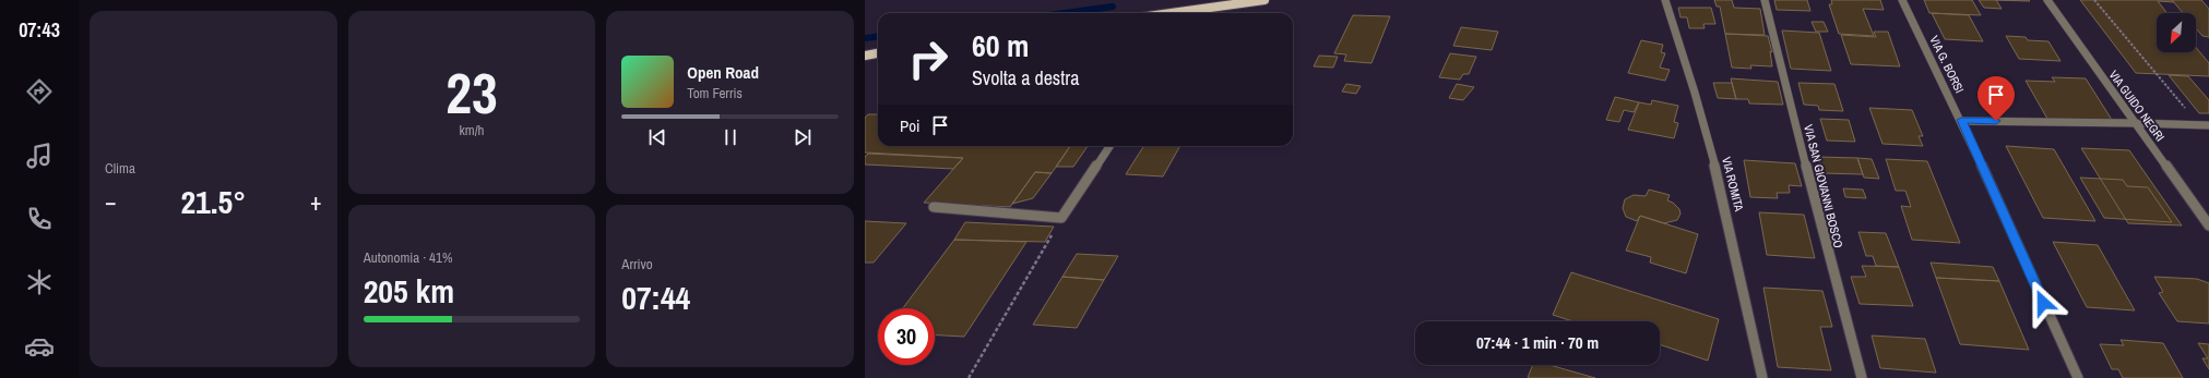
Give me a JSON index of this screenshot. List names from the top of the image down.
{
  "streets": {
    "street": [
      "VIA G. BORSI",
      "VIA GUIDO NEGRI",
      "VIA ROMITA",
      "VIA SAN GIOVANNI BOSCO"
    ]
  },
  "north": "bottom left",
  "page": {
    "tabs": "07:43",
    "tile": [
      "Clima",
      ["23", "km/h"],
      ["Autonomia · 41%", "205 km"],
      ["Arrivo", "07:44"]
    ],
    "turn": ["60 m", "Svolta a destra"],
    "song": ["Open Road", "Tom Ferris"],
    "then": "Poi",
    "heat": ["−", "21.5°", "+"],
    "limit": "30",
    "trip": "07:44 · 1 min · 70 m"
  }
}
